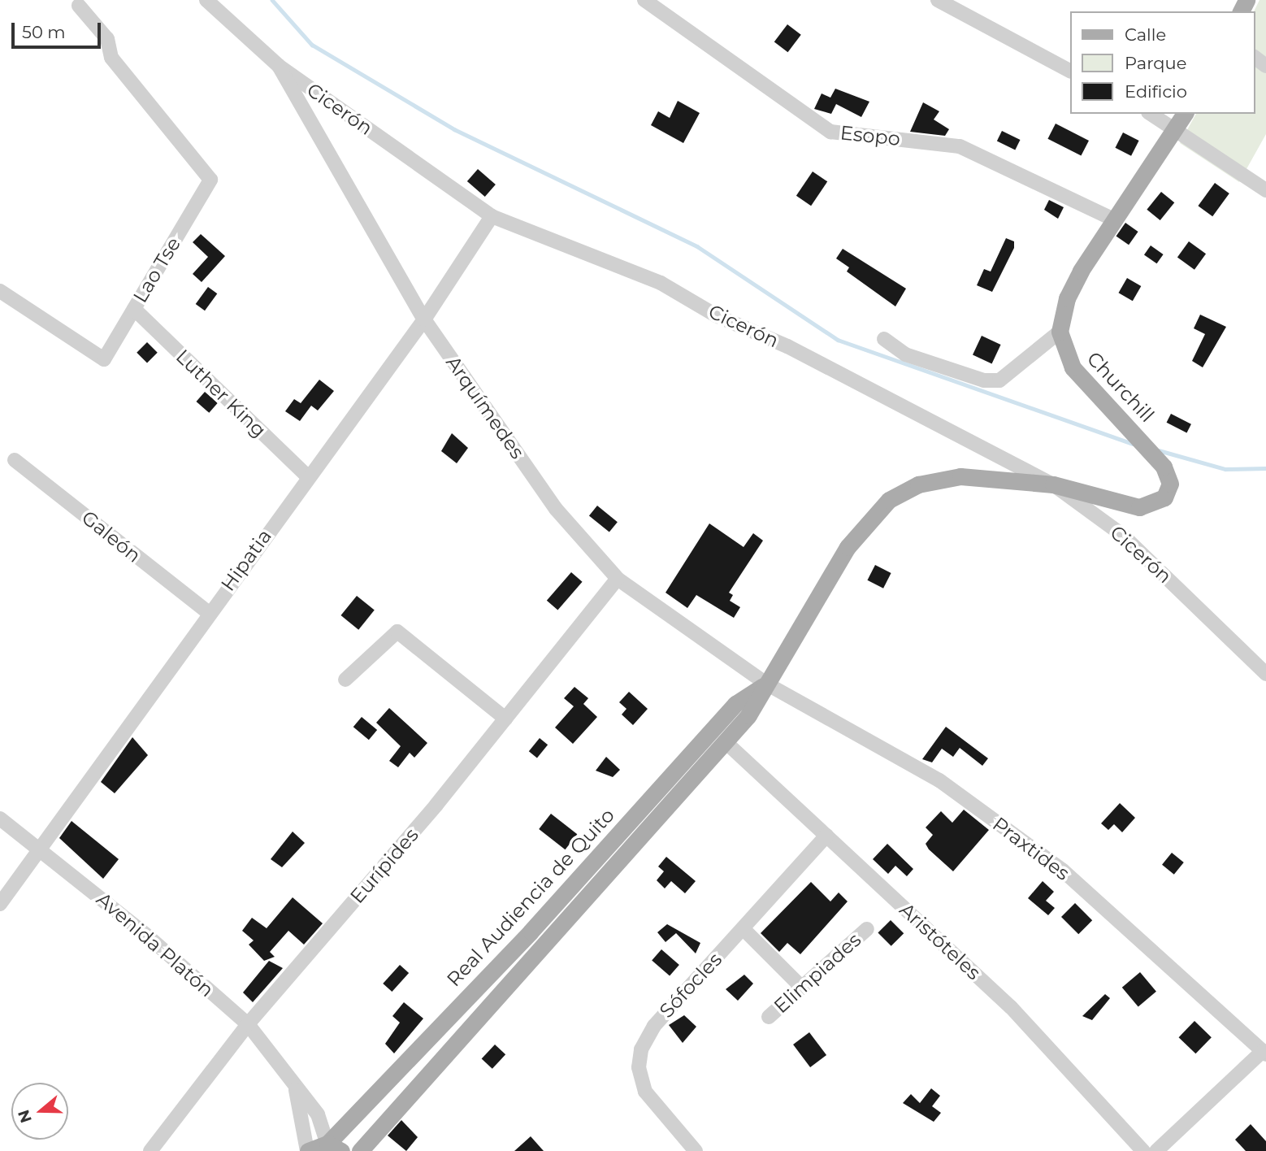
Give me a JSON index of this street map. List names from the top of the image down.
{
  "streets": {
    "main road": ["Churchill", "Real Audiencia de Quito"],
    "street": [
      "Cicerón",
      "Esopo",
      "Lao Tse",
      "Luther King",
      "Arquímedes",
      "Galeón",
      "Hipatia",
      "Praxtides",
      "Eurípides",
      "Aristóteles",
      "Avenida Platón",
      "Elimpiades",
      "Sófocles"
    ]
  },
  "crossings": [
    ["Cicerón", "Churchill"],
    ["Cicerón", "Arquímedes"],
    ["Cicerón", "Hipatia"],
    ["Cicerón", "Real Audiencia de Quito"],
    ["Lao Tse", "Luther King"],
    ["Churchill", "Real Audiencia de Quito"],
    ["Luther King", "Hipatia"],
    ["Arquímedes", "Hipatia"],
    ["Arquímedes", "Praxtides"],
    ["Arquímedes", "Eurípides"],
    ["Arquímedes", "Real Audiencia de Quito"],
    ["Galeón", "Hipatia"],
    ["Hipatia", "Avenida Platón"],
    ["Praxtides", "Real Audiencia de Quito"],
    ["Eurípides", "Avenida Platón"],
    ["Real Audiencia de Quito", "Aristóteles"],
    ["Real Audiencia de Quito", "Avenida Platón"],
    ["Aristóteles", "Sófocles"]
  ],
  "legend": ["Calle", "Parque", "Edificio"],
  "scale_bar": "50 m",
  "north": "left"
}
